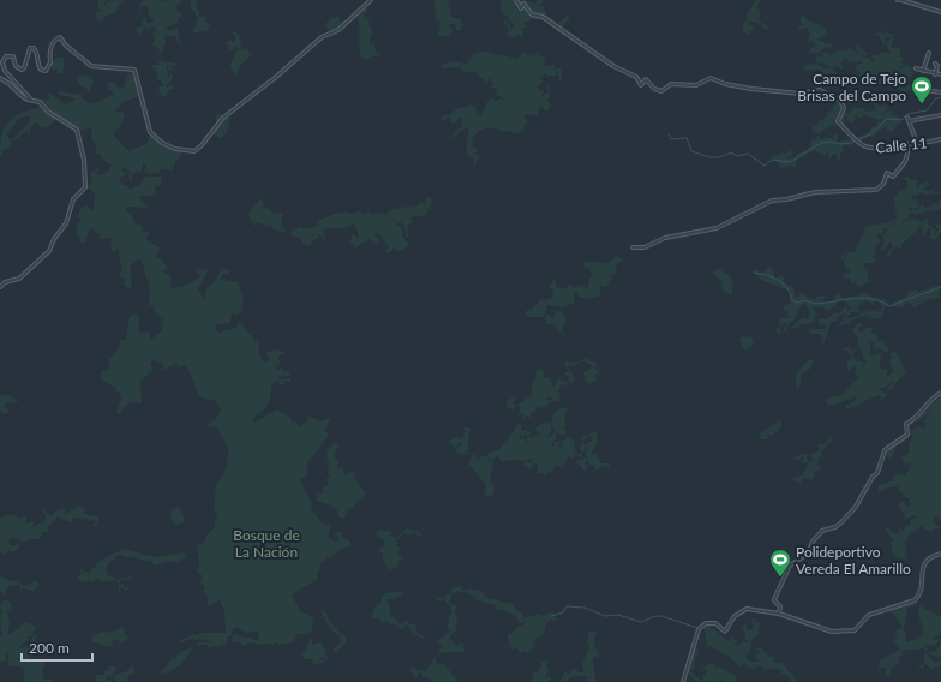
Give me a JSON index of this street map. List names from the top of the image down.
{
  "streets": {
    "street": ["Calle 11"]
  },
  "parks": ["Bosque de La Nación"],
  "places": {
    "sports": ["Campo de Tejo Brisas del Campo", "Polideportivo Vereda El Amarillo"]
  },
  "scale_bar": "200 m"
}
